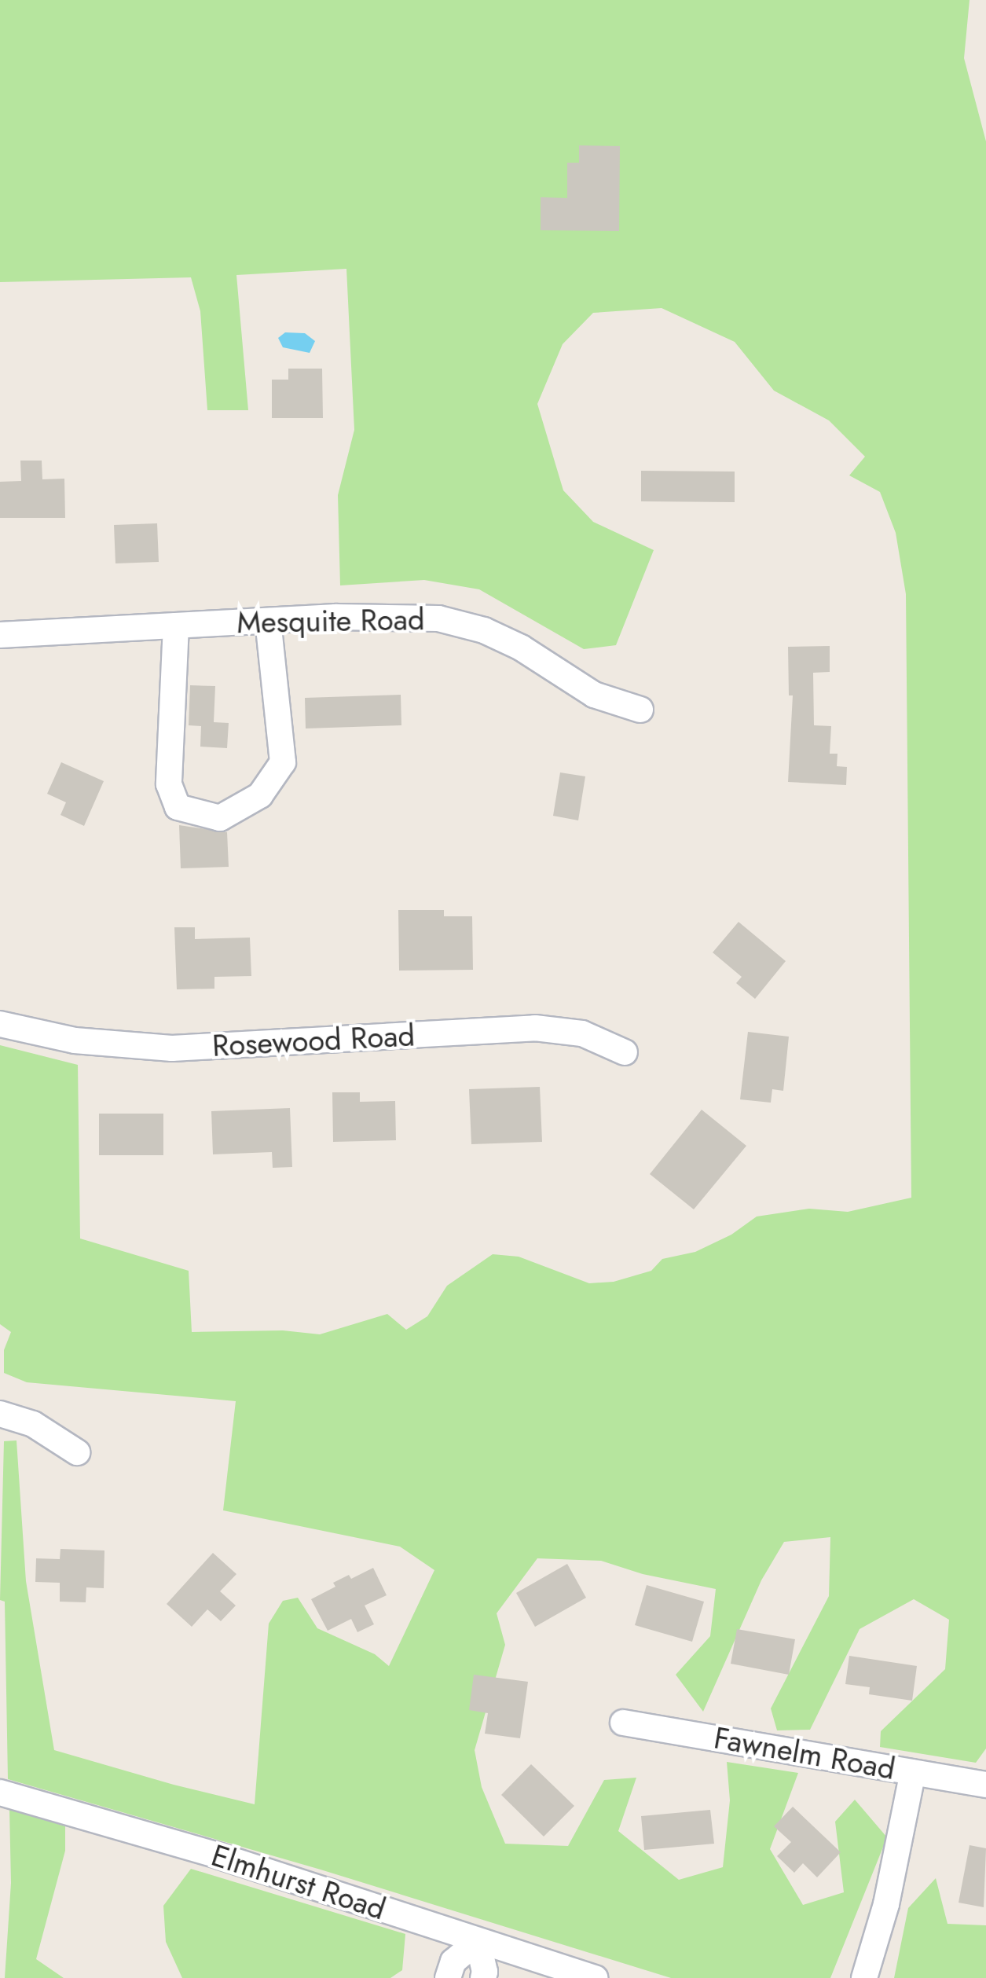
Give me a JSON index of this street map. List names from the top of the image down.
{
  "streets": {
    "street": [
      "Mesquite Road",
      "Rosewood Road",
      "Fawnelm Road",
      "Elmhurst Road"
    ]
  }
}
